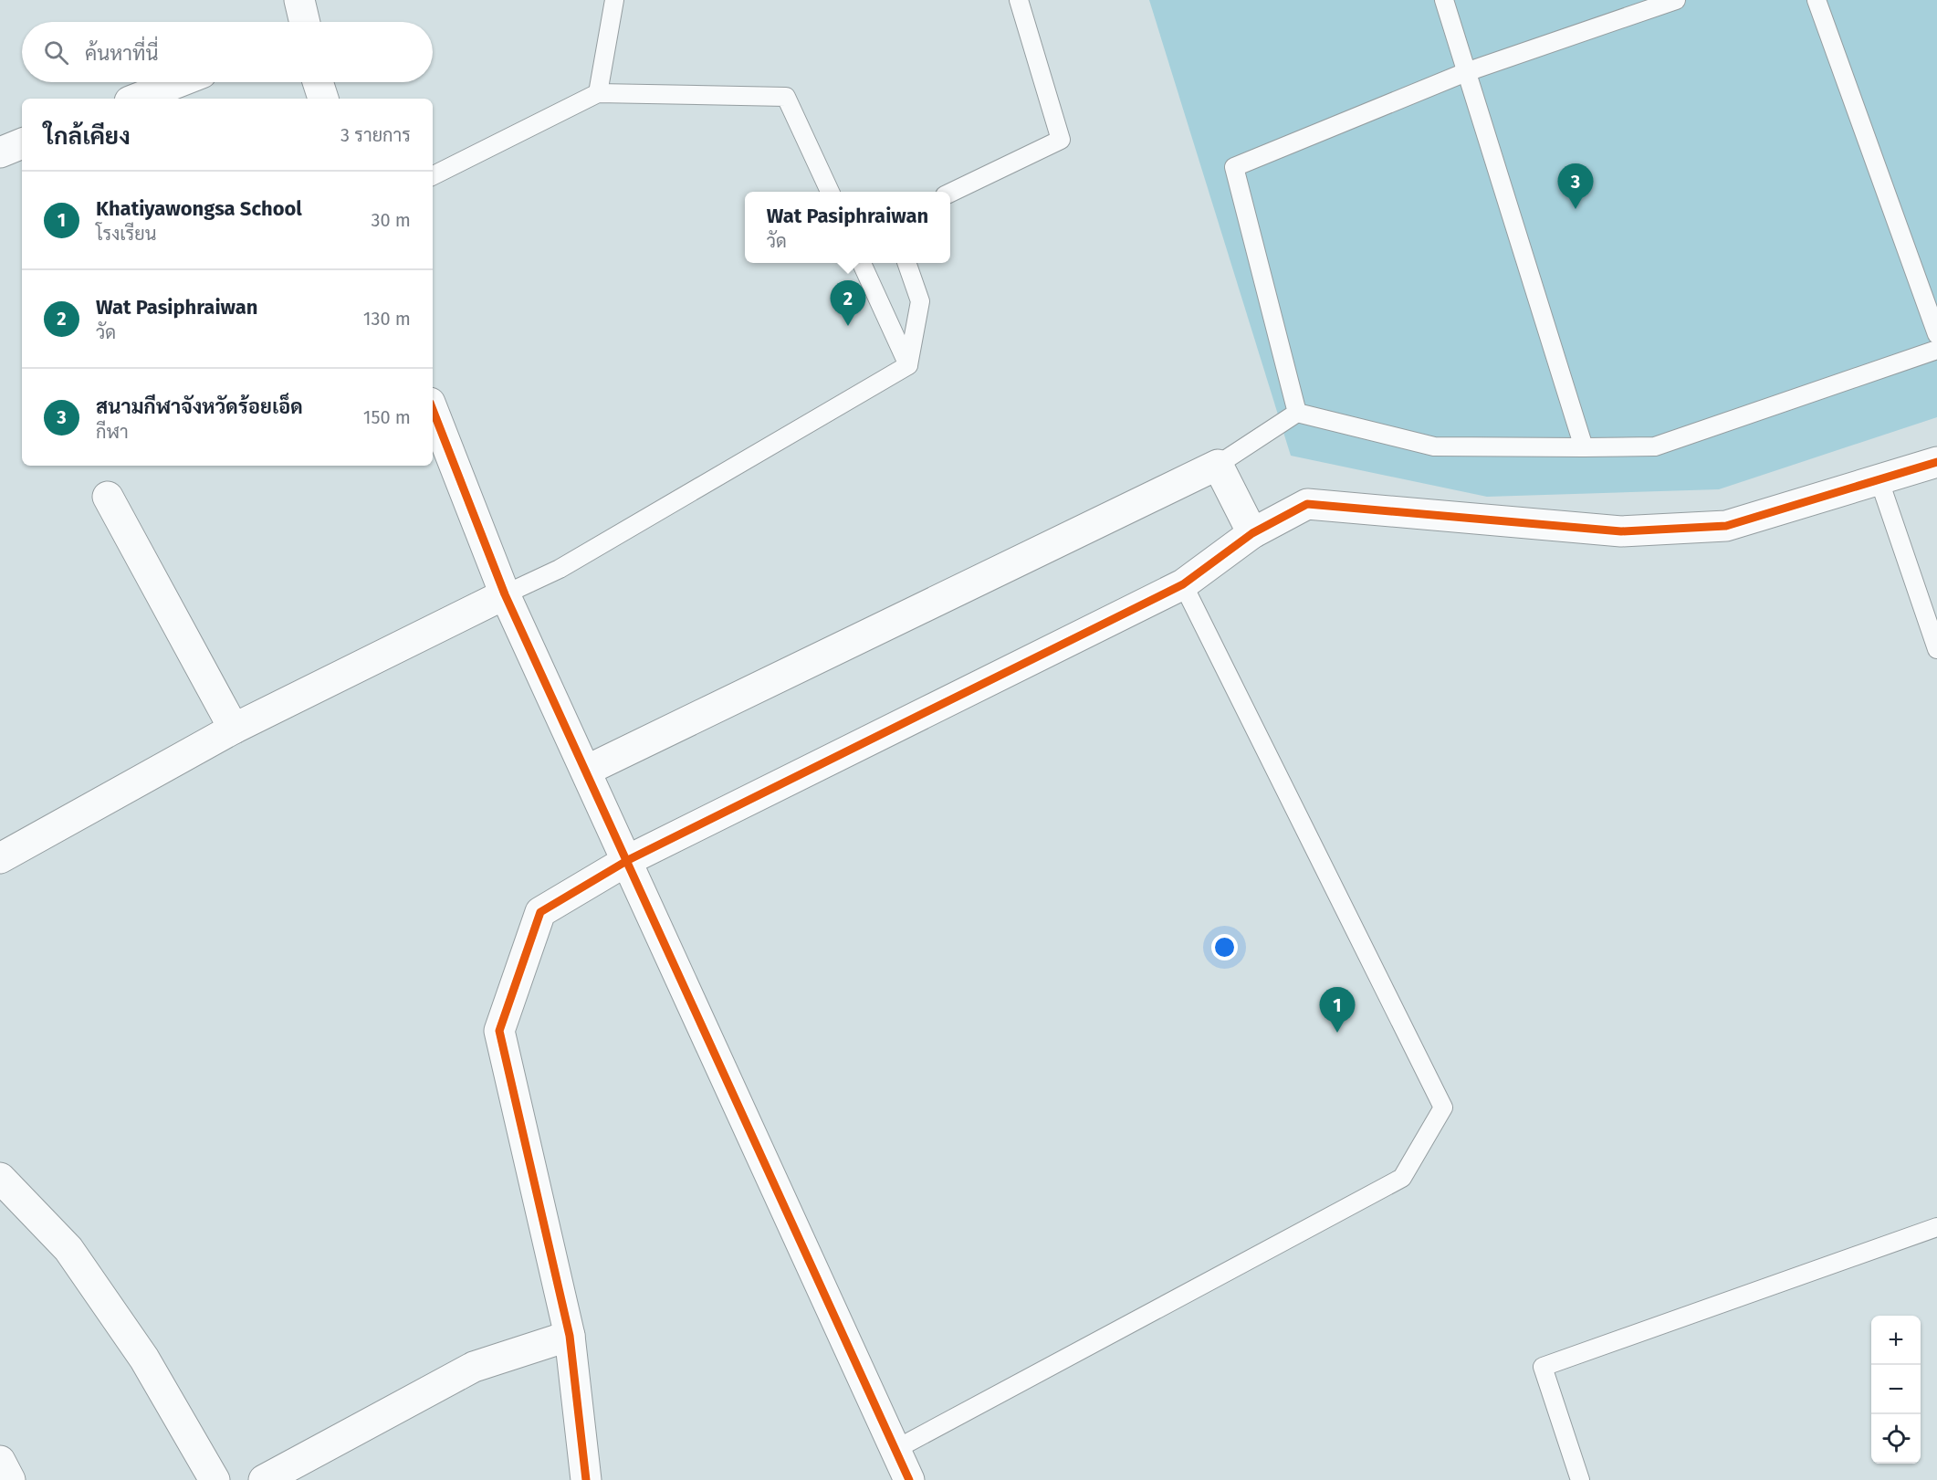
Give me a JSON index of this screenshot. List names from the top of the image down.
{
  "page": {
    "search": "ค้นหาที่นี่",
    "heading": ["ใกล้เคียง", "3 รายการ"],
    "pins": ["3", "2", "1"],
    "list": [
      {
        "mark": "1",
        "name": "Khatiyawongsa School",
        "note": "โรงเรียน",
        "value": "30 m"
      },
      {
        "mark": "2",
        "name": "Wat Pasiphraiwan",
        "note": "วัด",
        "value": "130 m"
      },
      {
        "mark": "3",
        "name": "สนามกีฬาจังหวัดร้อยเอ็ด",
        "note": "กีฬา",
        "value": "150 m"
      }
    ],
    "popup": ["Wat Pasiphraiwan", "วัด"],
    "map_buttons": ["+", "−"]
  }
}
